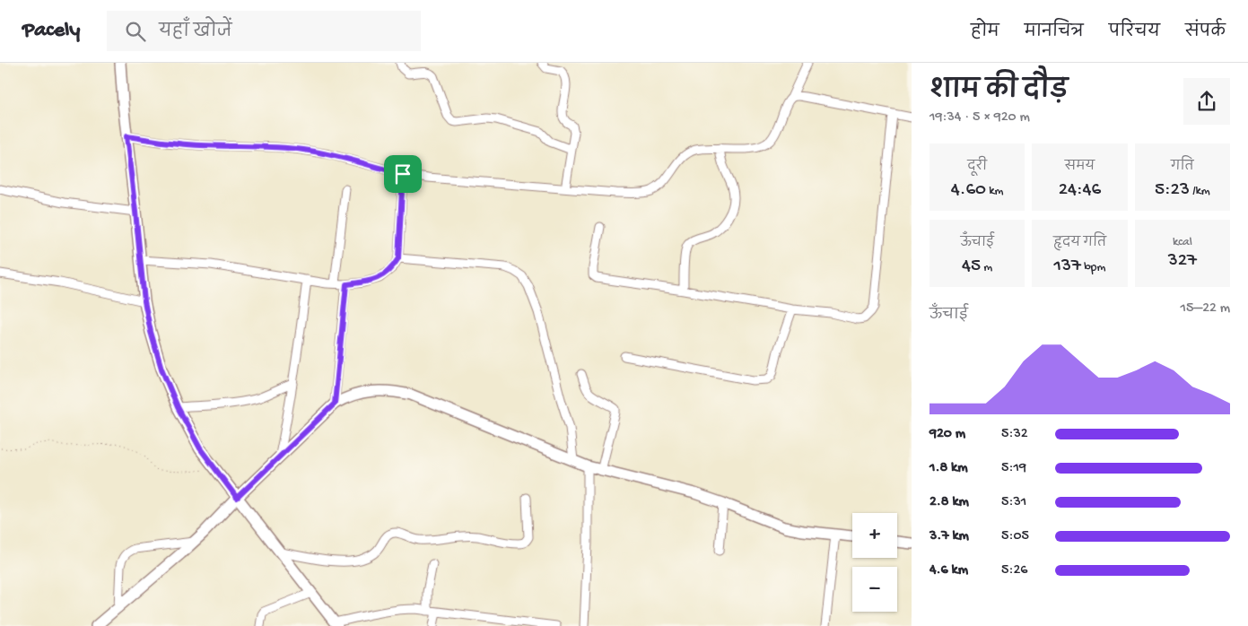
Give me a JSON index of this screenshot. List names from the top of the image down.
{
  "page": {
    "header": "Pacely",
    "search": "यहाँ खोजें",
    "nav": [
      "होम",
      "मानचित्र",
      "परिचय",
      "संपर्क"
    ],
    "heading": ["शाम की दौड़", "19:34 · 5 × 920 m"],
    "stats": [
      ["दूरी", "4.60 km"],
      ["समय", "24:46"],
      ["गति", "5:23 /km"],
      ["ऊँचाई", "45 m"],
      ["हृदय गति", "137 bpm"],
      ["kcal", "327"]
    ],
    "chart": ["ऊँचाई", "15–22 m"],
    "list": [
      {
        "name": "920 m",
        "note": "5:32"
      },
      {
        "name": "1.8 km",
        "note": "5:19"
      },
      {
        "name": "2.8 km",
        "note": "5:31"
      },
      {
        "name": "3.7 km",
        "note": "5:05"
      },
      {
        "name": "4.6 km",
        "note": "5:26"
      }
    ],
    "map_buttons": ["+", "−"]
  }
}
